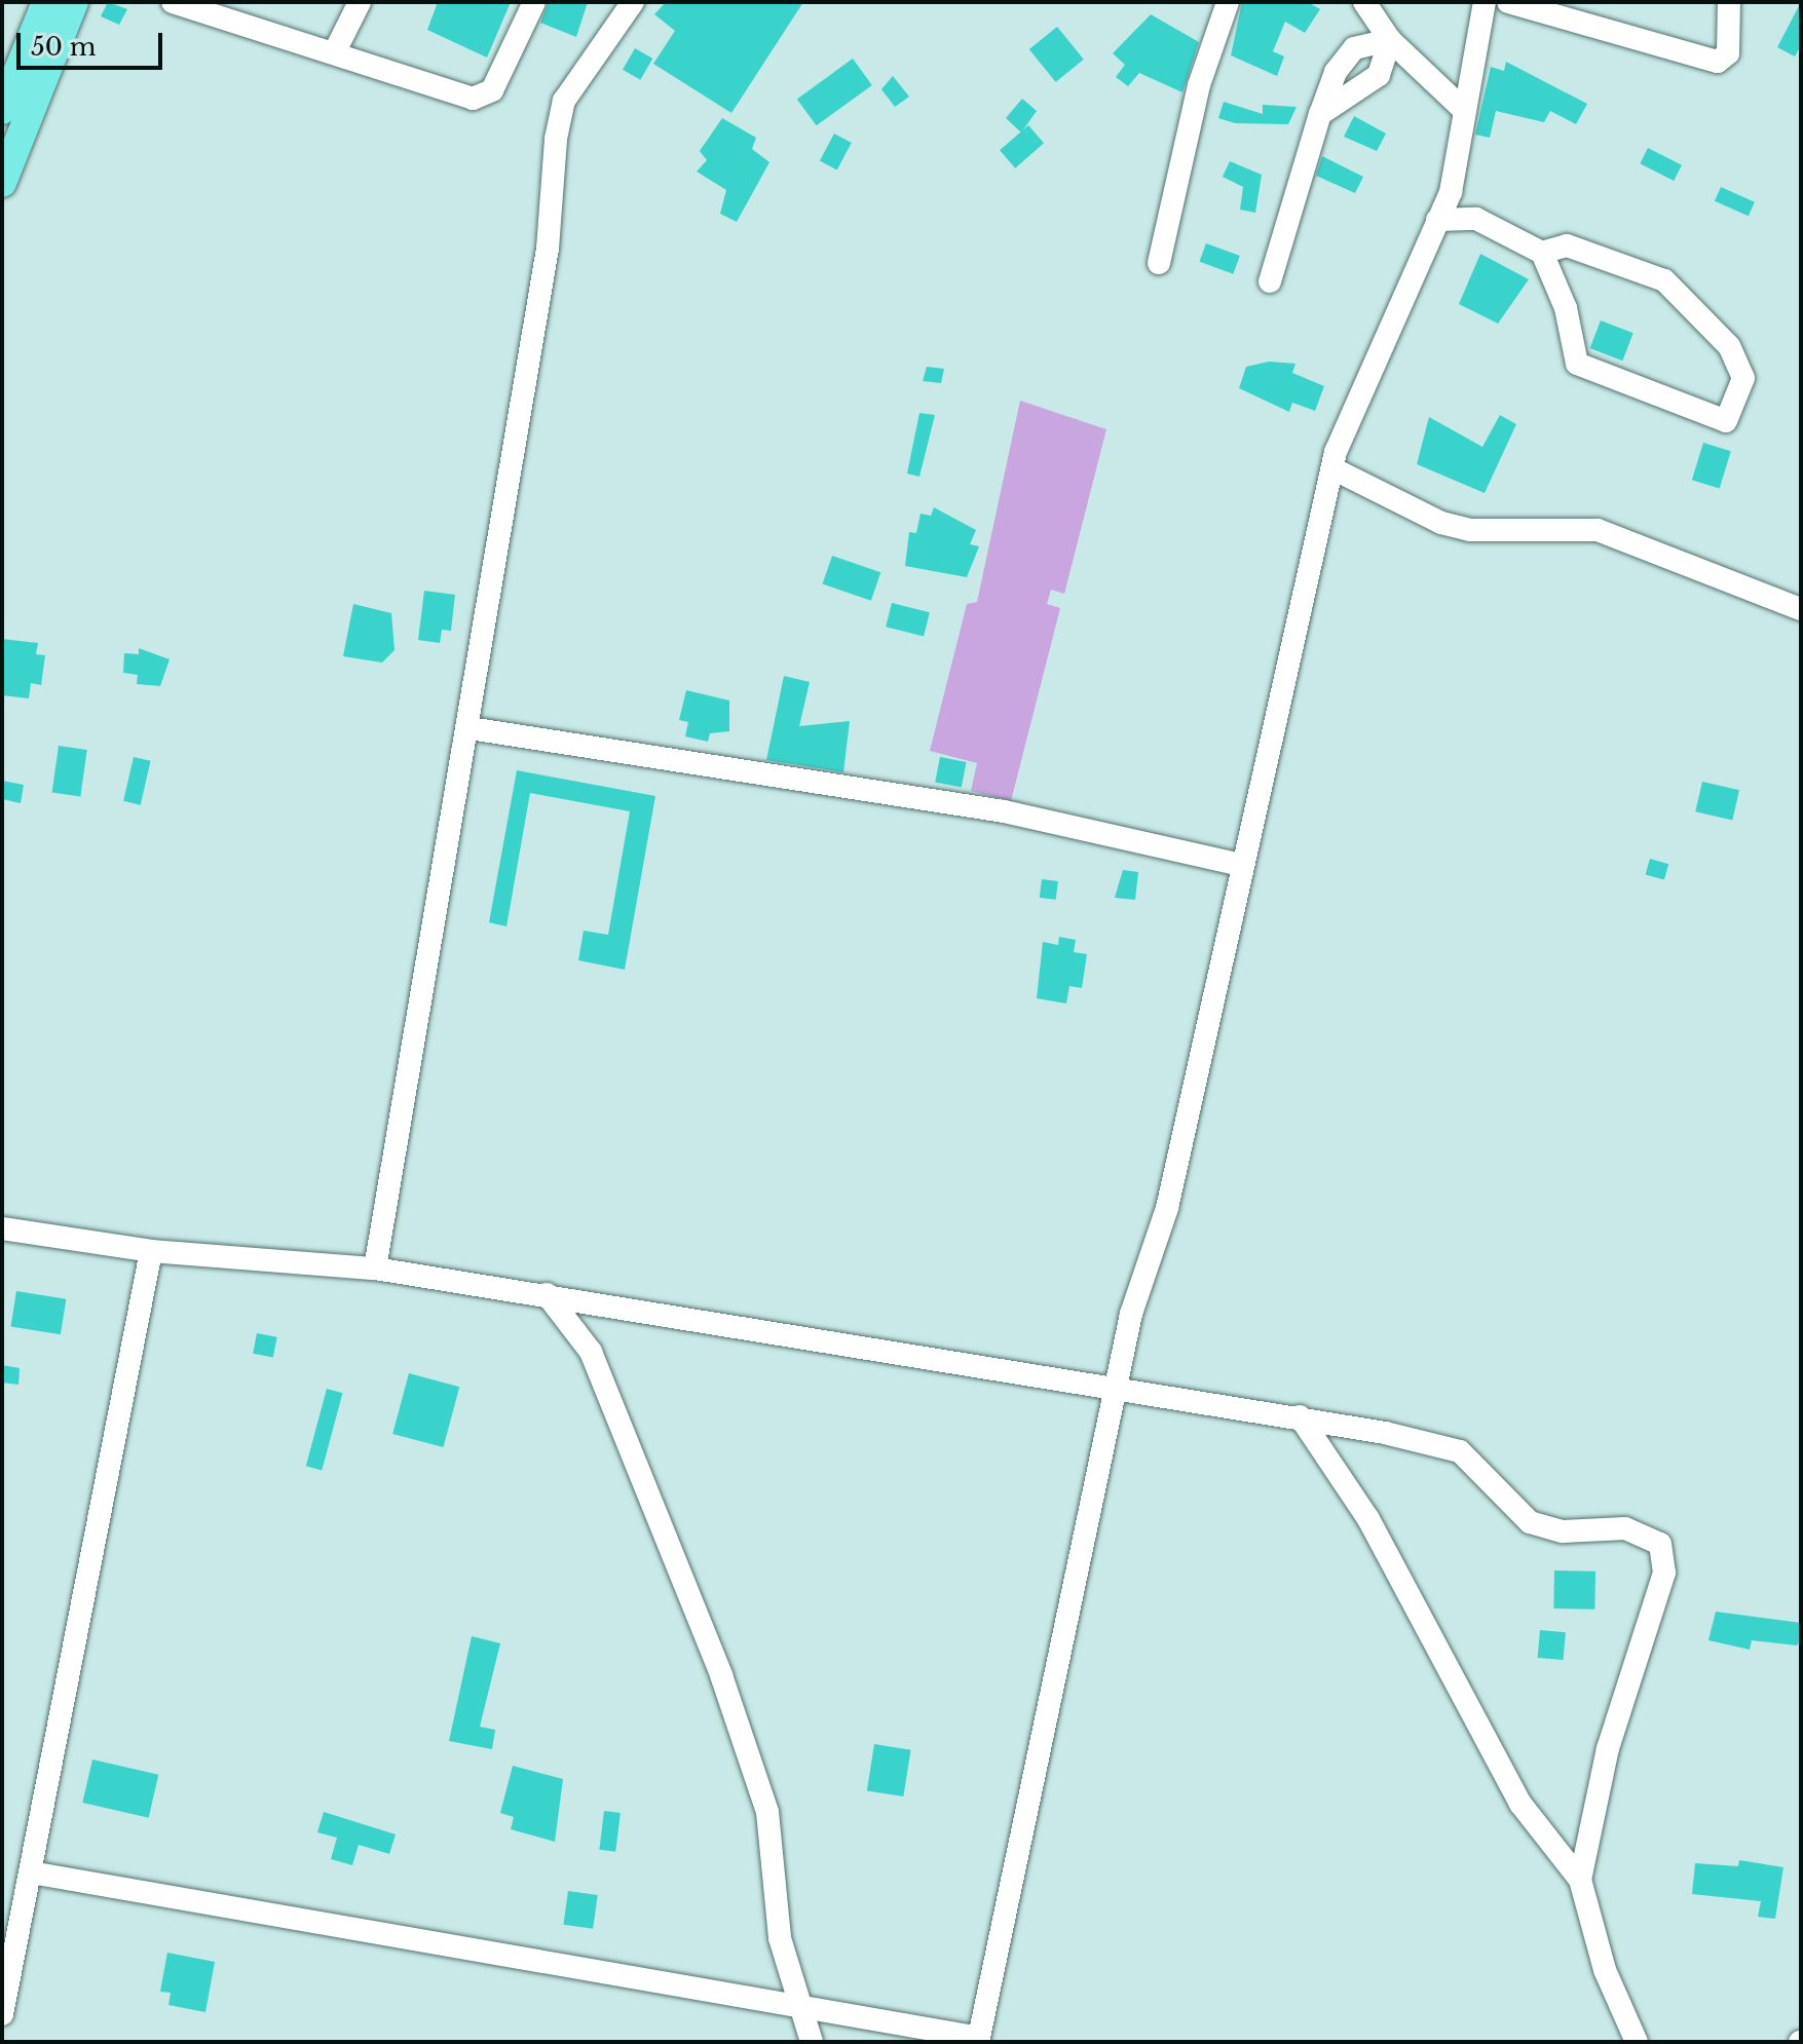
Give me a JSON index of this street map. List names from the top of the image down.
{
  "scale_bar": "50 m"
}
